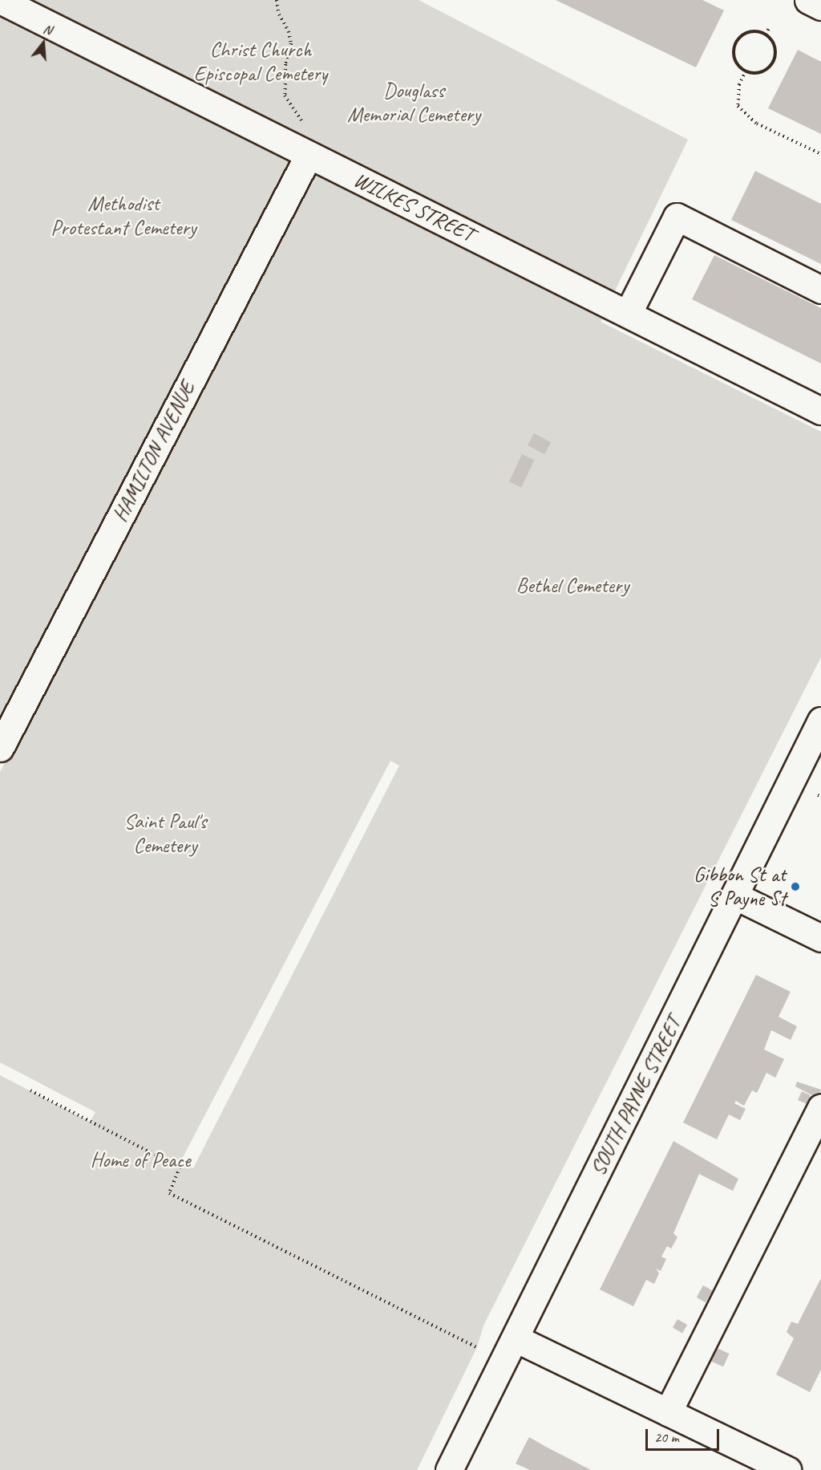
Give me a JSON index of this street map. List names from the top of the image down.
{
  "streets": {
    "street": ["WILKES STREET", "HAMILTON AVENUE", "SOUTH PAYNE STREET"]
  },
  "crossings": [
    ["WILKES STREET", "HAMILTON AVENUE"]
  ],
  "parks": [
    "Christ Church Episcopal Cemetery",
    "Douglass Memorial Cemetery",
    "Methodist Protestant Cemetery",
    "Bethel Cemetery",
    "Saint Paul's Cemetery",
    "Home of Peace"
  ],
  "places": ["Gibbon St at S Payne St"],
  "scale_bar": "20 m",
  "north": "top"
}
